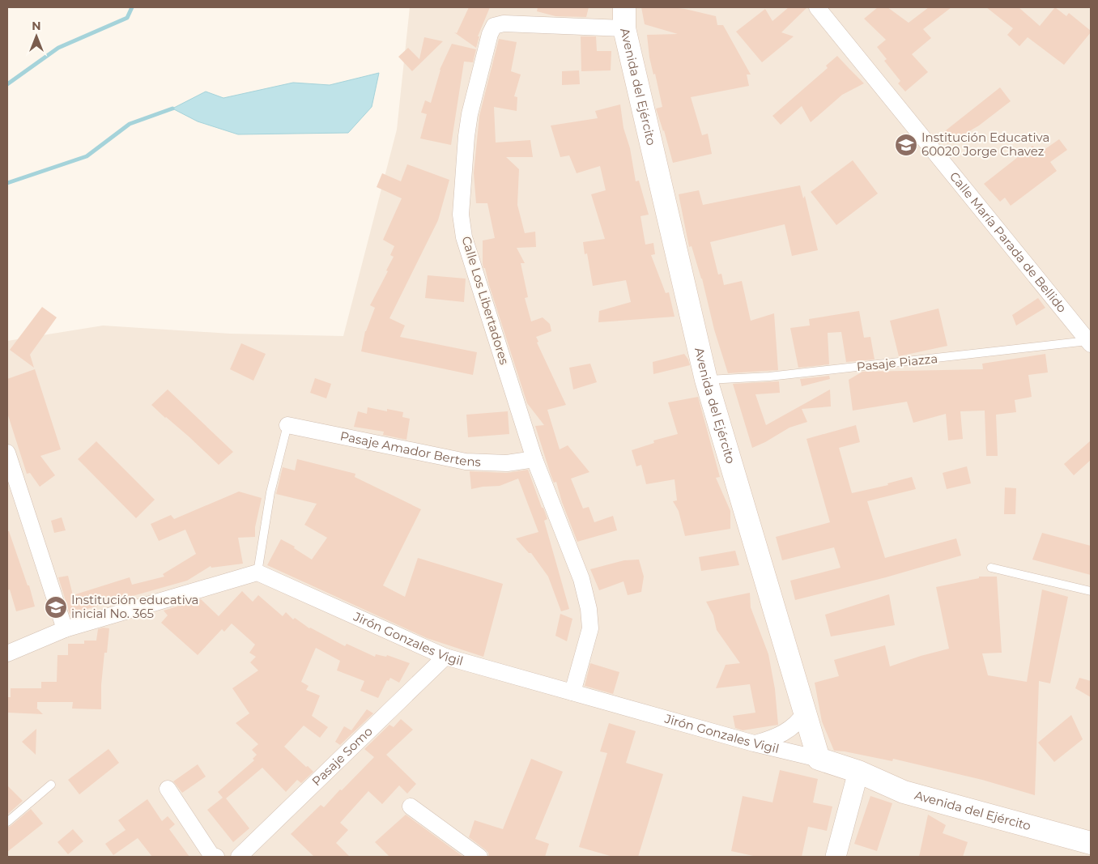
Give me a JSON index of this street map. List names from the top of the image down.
{
  "streets": {
    "main road": ["Avenida del Ejército"],
    "street": [
      "Calle María Parada de Bellido",
      "Calle Los Libertadores",
      "Pasaje Amador Bertens",
      "Jirón Gonzales Vigil",
      "Pasaje Somo"
    ],
    "lane": ["Pasaje Piazza"]
  },
  "crossings": [
    ["Avenida del Ejército", "Calle Los Libertadores"],
    ["Avenida del Ejército", "Pasaje Piazza"],
    ["Avenida del Ejército", "Jirón Gonzales Vigil"],
    ["Calle María Parada de Bellido", "Pasaje Piazza"],
    ["Calle Los Libertadores", "Pasaje Amador Bertens"],
    ["Calle Los Libertadores", "Jirón Gonzales Vigil"],
    ["Jirón Gonzales Vigil", "Pasaje Somo"]
  ],
  "places": {
    "school or university": ["Institución Educativa 60020 Jorge Chavez", "Institución educativa inicial No. 365"]
  },
  "north": "top"
}
